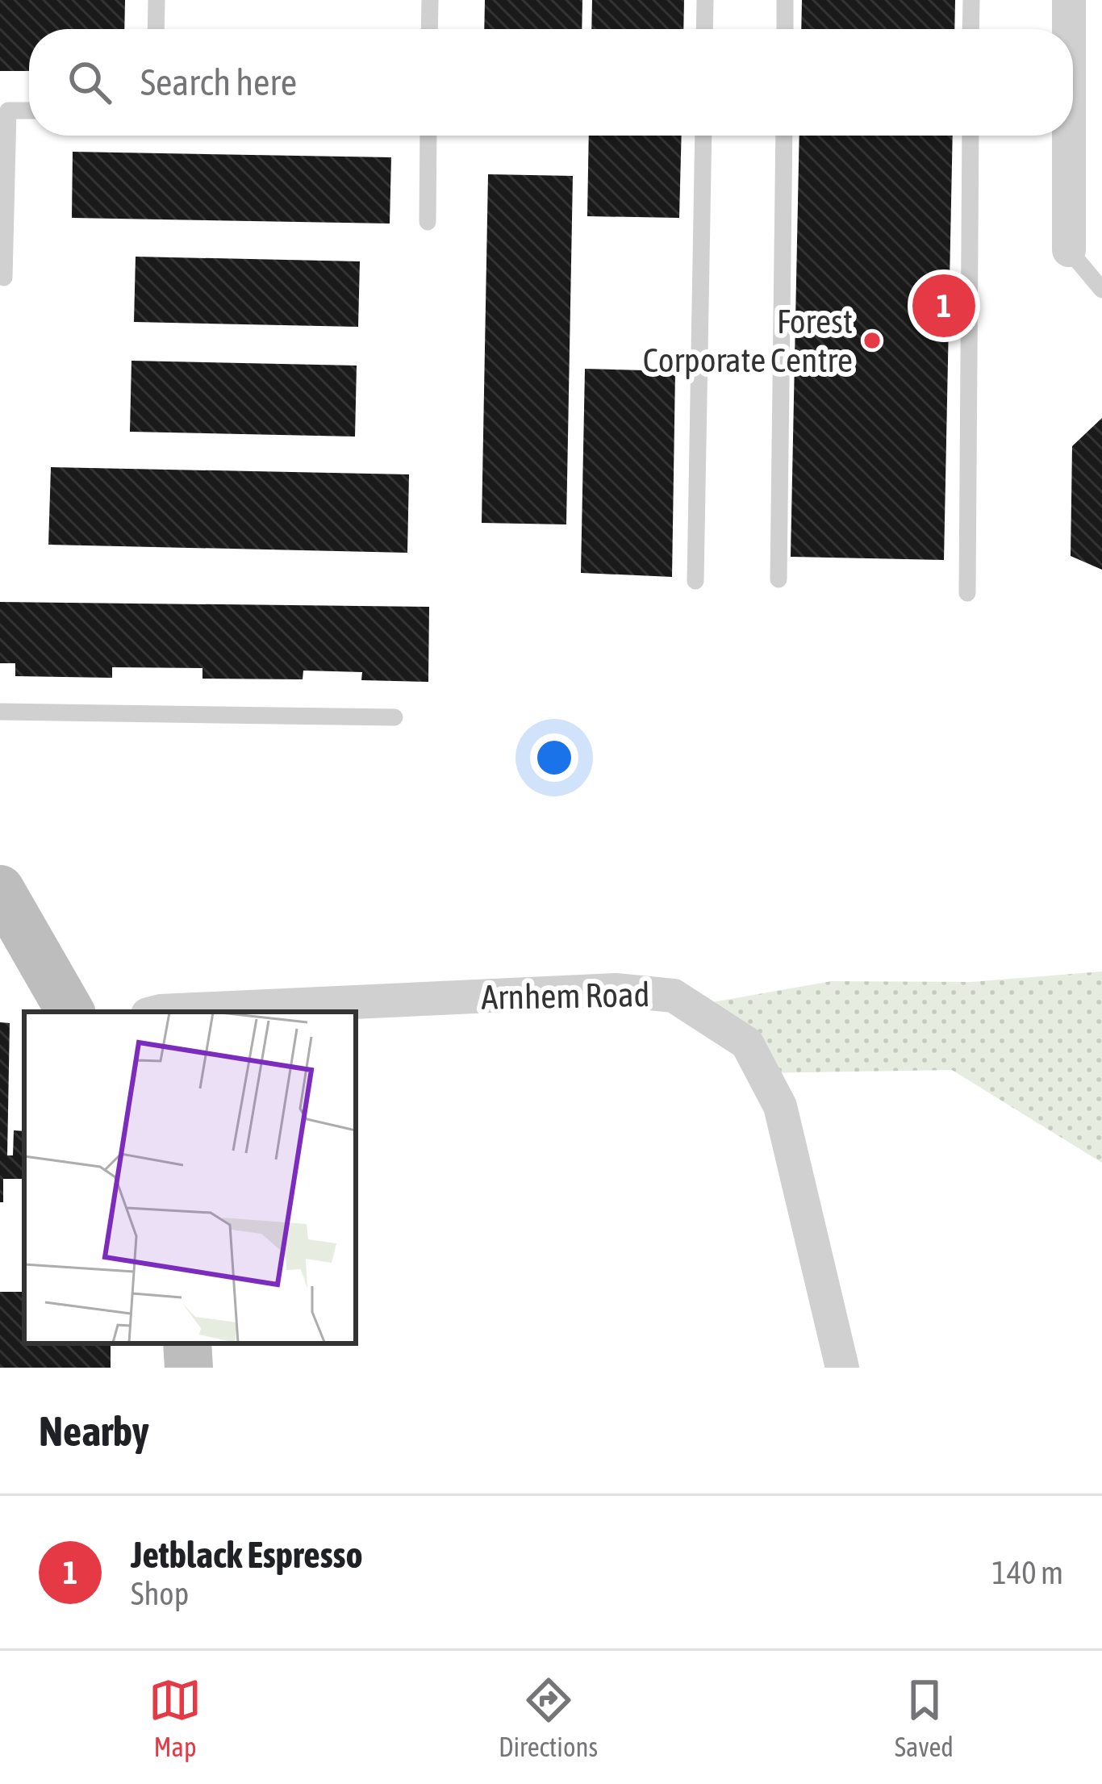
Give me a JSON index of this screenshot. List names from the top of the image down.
{
  "streets": {
    "street": ["Arnhem Road"]
  },
  "places": ["Forest Corporate Centre"],
  "page": {
    "search": "Search here",
    "pins": "1",
    "heading": "Nearby",
    "list": [
      {
        "mark": "1",
        "name": "Jetblack Espresso",
        "note": "Shop",
        "value": "140 m"
      }
    ],
    "nav": ["Map", "Directions", "Saved"]
  }
}
